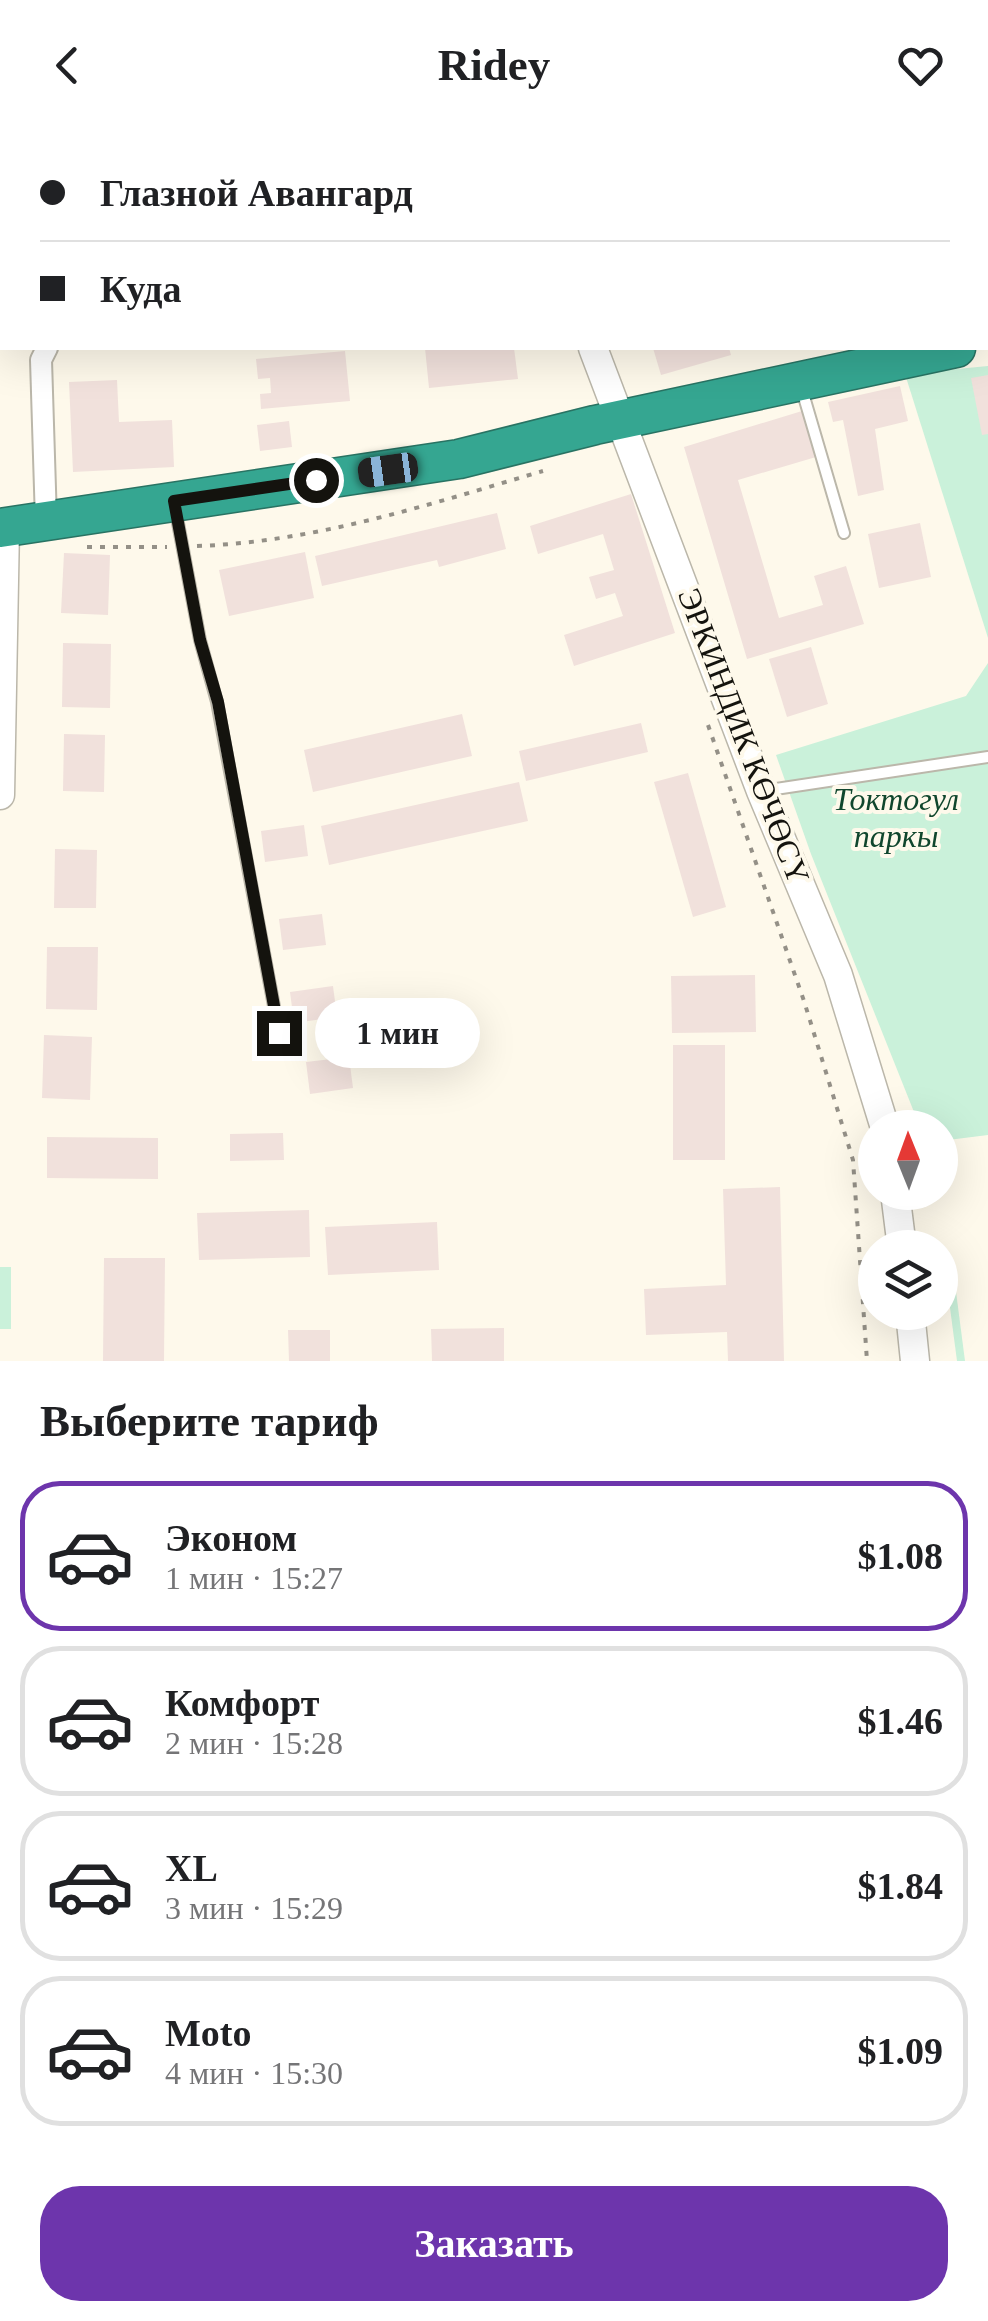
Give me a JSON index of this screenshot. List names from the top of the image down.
{
  "streets": {
    "main road": ["ЭРКИНДИК КӨЧӨСҮ"]
  },
  "parks": ["Токтогул паркы"],
  "north": "top",
  "page": {
    "header": "Ridey",
    "banner": ["Глазной Авангард", "Куда"],
    "bubble": "1 мин",
    "heading": "Выберите тариф",
    "list": [
      {
        "name": "Эконом",
        "note": "1 мин · 15:27",
        "value": "$1.08"
      },
      {
        "name": "Комфорт",
        "note": "2 мин · 15:28",
        "value": "$1.46"
      },
      {
        "name": "XL",
        "note": "3 мин · 15:29",
        "value": "$1.84"
      },
      {
        "name": "Moto",
        "note": "4 мин · 15:30",
        "value": "$1.09"
      }
    ],
    "buttons": "Заказать"
  }
}
